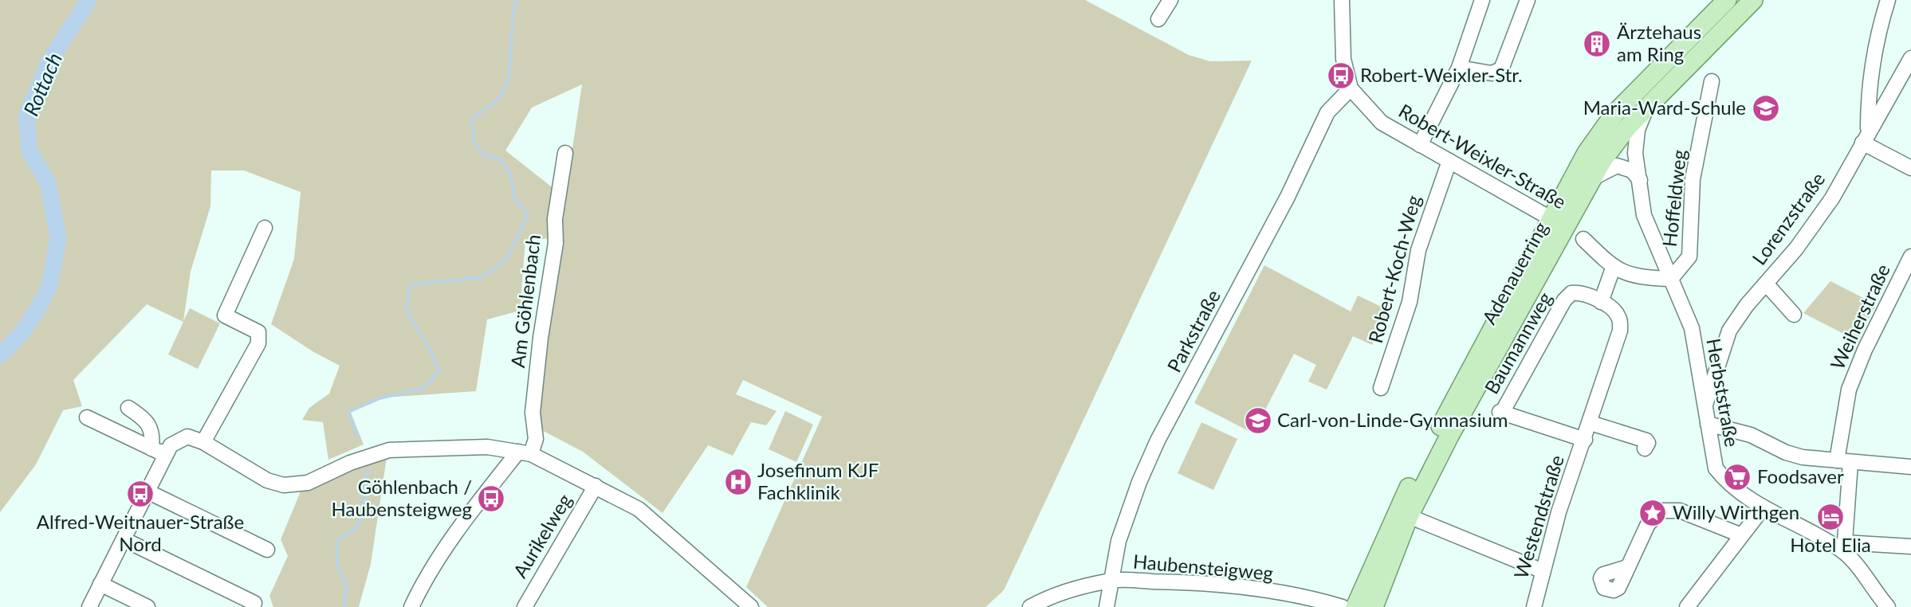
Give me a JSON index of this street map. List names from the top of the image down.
{
  "streets": {
    "main road": ["Adenauerring"],
    "street": [
      "Robert-Weixler-Straße",
      "Hoffeldweg",
      "Lorenzstraße",
      "Robert-Koch-Weg",
      "Am Göhlenbach",
      "Weiherstraße",
      "Parkstraße",
      "Baumannweg",
      "Herbststraße",
      "Westendstraße",
      "Aurikelweg",
      "Haubensteigweg"
    ]
  },
  "crossings": [
    ["Robert-Weixler-Straße", "Robert-Koch-Weg"],
    ["Robert-Weixler-Straße", "Adenauerring"],
    ["Robert-Weixler-Straße", "Parkstraße"],
    ["Hoffeldweg", "Herbststraße"],
    ["Lorenzstraße", "Herbststraße"],
    ["Adenauerring", "Herbststraße"],
    ["Weiherstraße", "Herbststraße"],
    ["Parkstraße", "Haubensteigweg"],
    ["Baumannweg", "Westendstraße"]
  ],
  "water": ["Rottach"],
  "places": {
    "building": ["Ärztehaus am Ring"],
    "bus stop": ["Robert-Weixler-Str.", "Alfred-Weitnauer-Straße Nord", "Göhlenbach / Haubensteigweg"],
    "school or university": ["Maria-Ward-Schule", "Carl-von-Linde-Gymnasium"],
    "supermarket": ["Foodsaver"],
    "hospital": ["Josefinum KJF Fachklinik"],
    "place": ["Willy Wirthgen"],
    "hotel": ["Hotel Elia"]
  }
}
